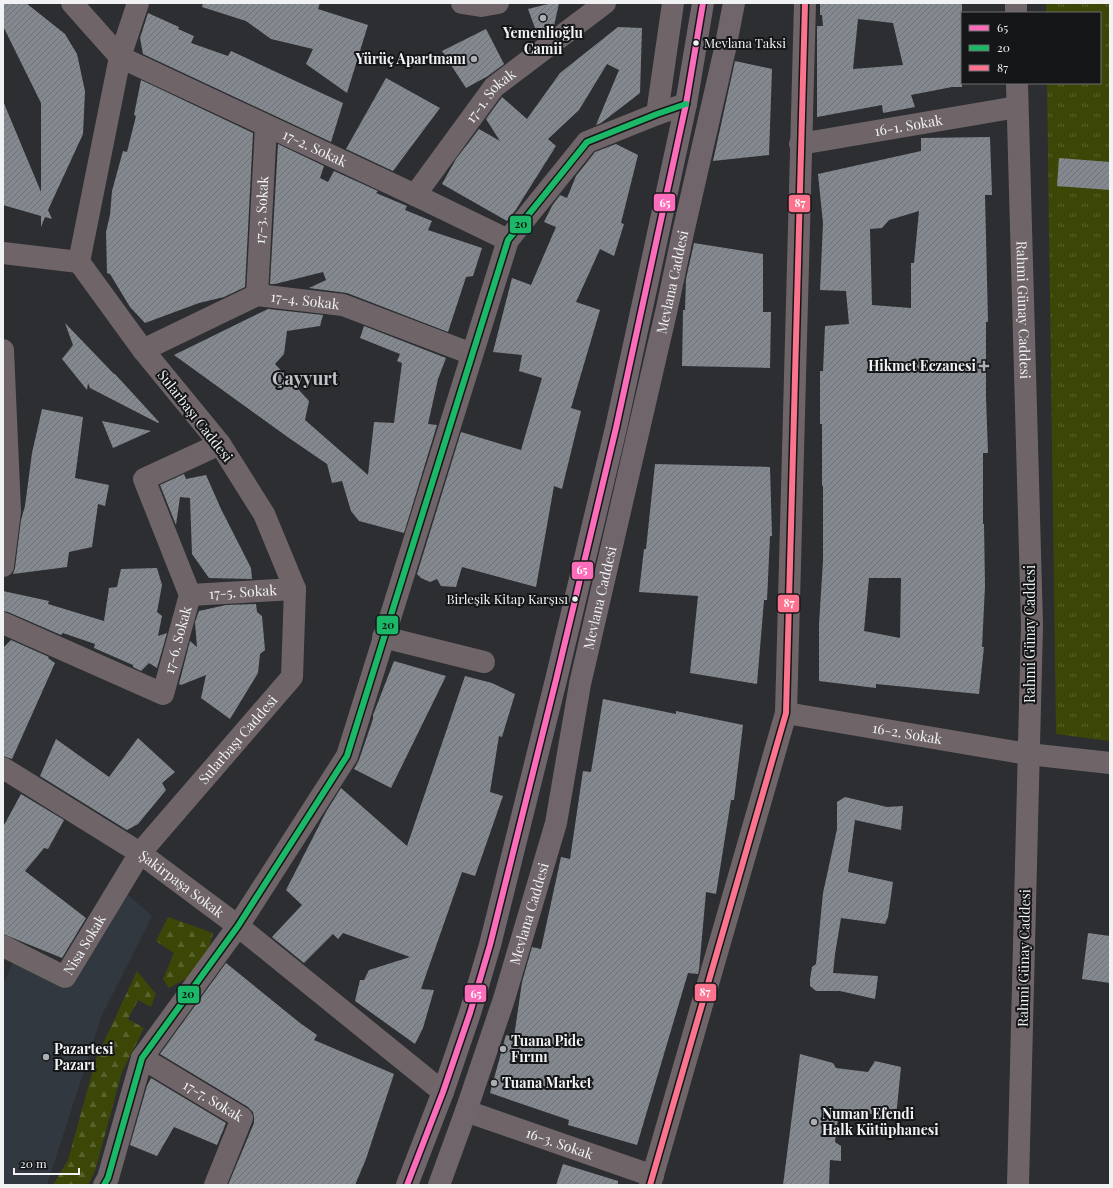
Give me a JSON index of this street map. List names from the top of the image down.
{
  "streets": {
    "main road": ["Mevlana Caddesi"],
    "street": [
      "17-1. Sokak",
      "16-1. Sokak",
      "17-2. Sokak",
      "17-3. Sokak",
      "17-4. Sokak",
      "Rahmi Günay Caddesi",
      "Sularbaşı Caddesi",
      "17-5. Sokak",
      "17-6. Sokak",
      "16-2. Sokak",
      "Şakirpaşa Sokak",
      "Nisa Sokak",
      "17-7. Sokak",
      "16-3. Sokak"
    ]
  },
  "crossings": [
    ["17-1. Sokak", "17-2. Sokak"],
    ["16-1. Sokak", "Rahmi Günay Caddesi"],
    ["17-2. Sokak", "17-3. Sokak"],
    ["17-3. Sokak", "17-4. Sokak"],
    ["Mevlana Caddesi", "Şakirpaşa Sokak"],
    ["Mevlana Caddesi", "16-3. Sokak"],
    ["17-4. Sokak", "Sularbaşı Caddesi"],
    ["Rahmi Günay Caddesi", "16-2. Sokak"],
    ["Sularbaşı Caddesi", "17-5. Sokak"],
    ["Sularbaşı Caddesi", "17-6. Sokak"],
    ["Sularbaşı Caddesi", "Şakirpaşa Sokak"],
    ["Sularbaşı Caddesi", "Nisa Sokak"],
    ["17-5. Sokak", "17-6. Sokak"],
    ["Şakirpaşa Sokak", "Nisa Sokak"]
  ],
  "districts": ["Çayyurt"],
  "places": {
    "other": [
      "Yemenlioğlu Camii",
      "Mevlana Taksi",
      "Yürüç Apartmanı",
      "Birleşik Kitap Karşısı",
      "Tuana Pide Fırını",
      "Pazartesi Pazarı",
      "Tuana Market",
      "Numan Efendi Halk Kütüphanesi"
    ],
    "health": ["Hikmet Eczanesi"]
  },
  "lines": ["transit line 65", "transit line 87", "transit line 20"],
  "legend": ["65", "20", "87"],
  "scale_bar": "20 m"
}
